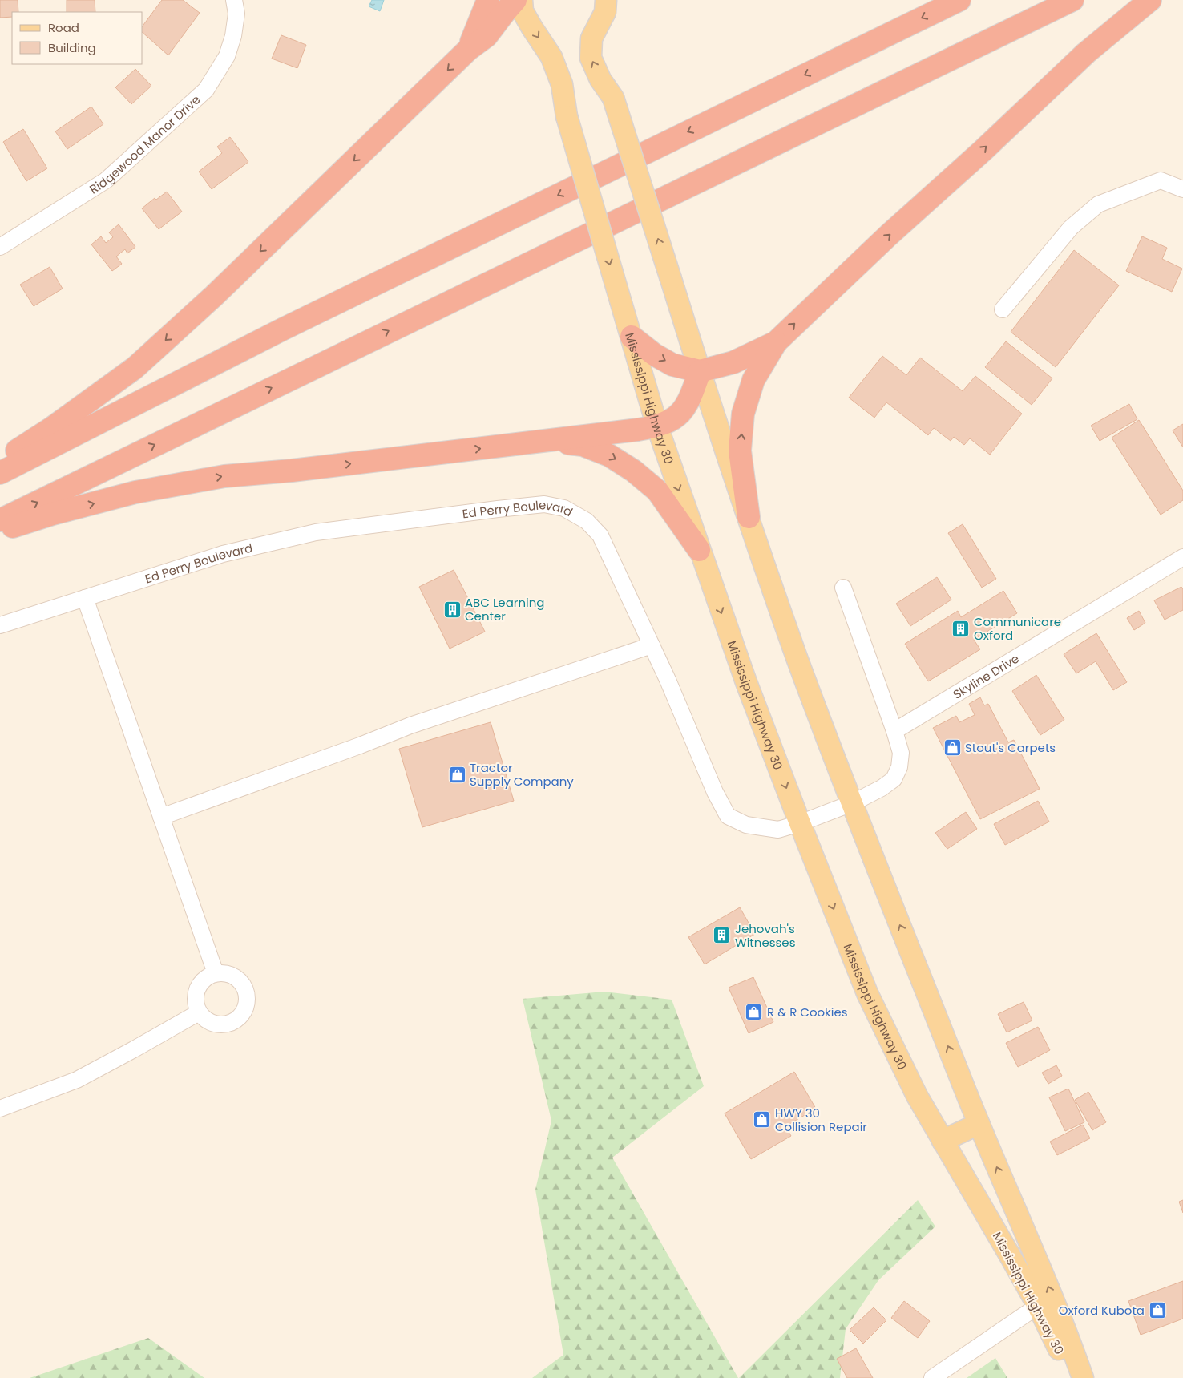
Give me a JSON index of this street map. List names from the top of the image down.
{
  "streets": {
    "main road": ["Mississippi Highway 30"],
    "street": ["Ridgewood Manor Drive", "Ed Perry Boulevard", "Skyline Drive"]
  },
  "crossings": [
    ["Mississippi Highway 30", "Ed Perry Boulevard"]
  ],
  "places": {
    "building": ["ABC Learning Center", "Communicare Oxford", "Jehovah's Witnesses"],
    "shop": [
      "Stout's Carpets",
      "Tractor Supply Company",
      "R & R Cookies",
      "HWY 30 Collision Repair",
      "Oxford Kubota"
    ]
  },
  "legend": ["Road", "Building"]
}
